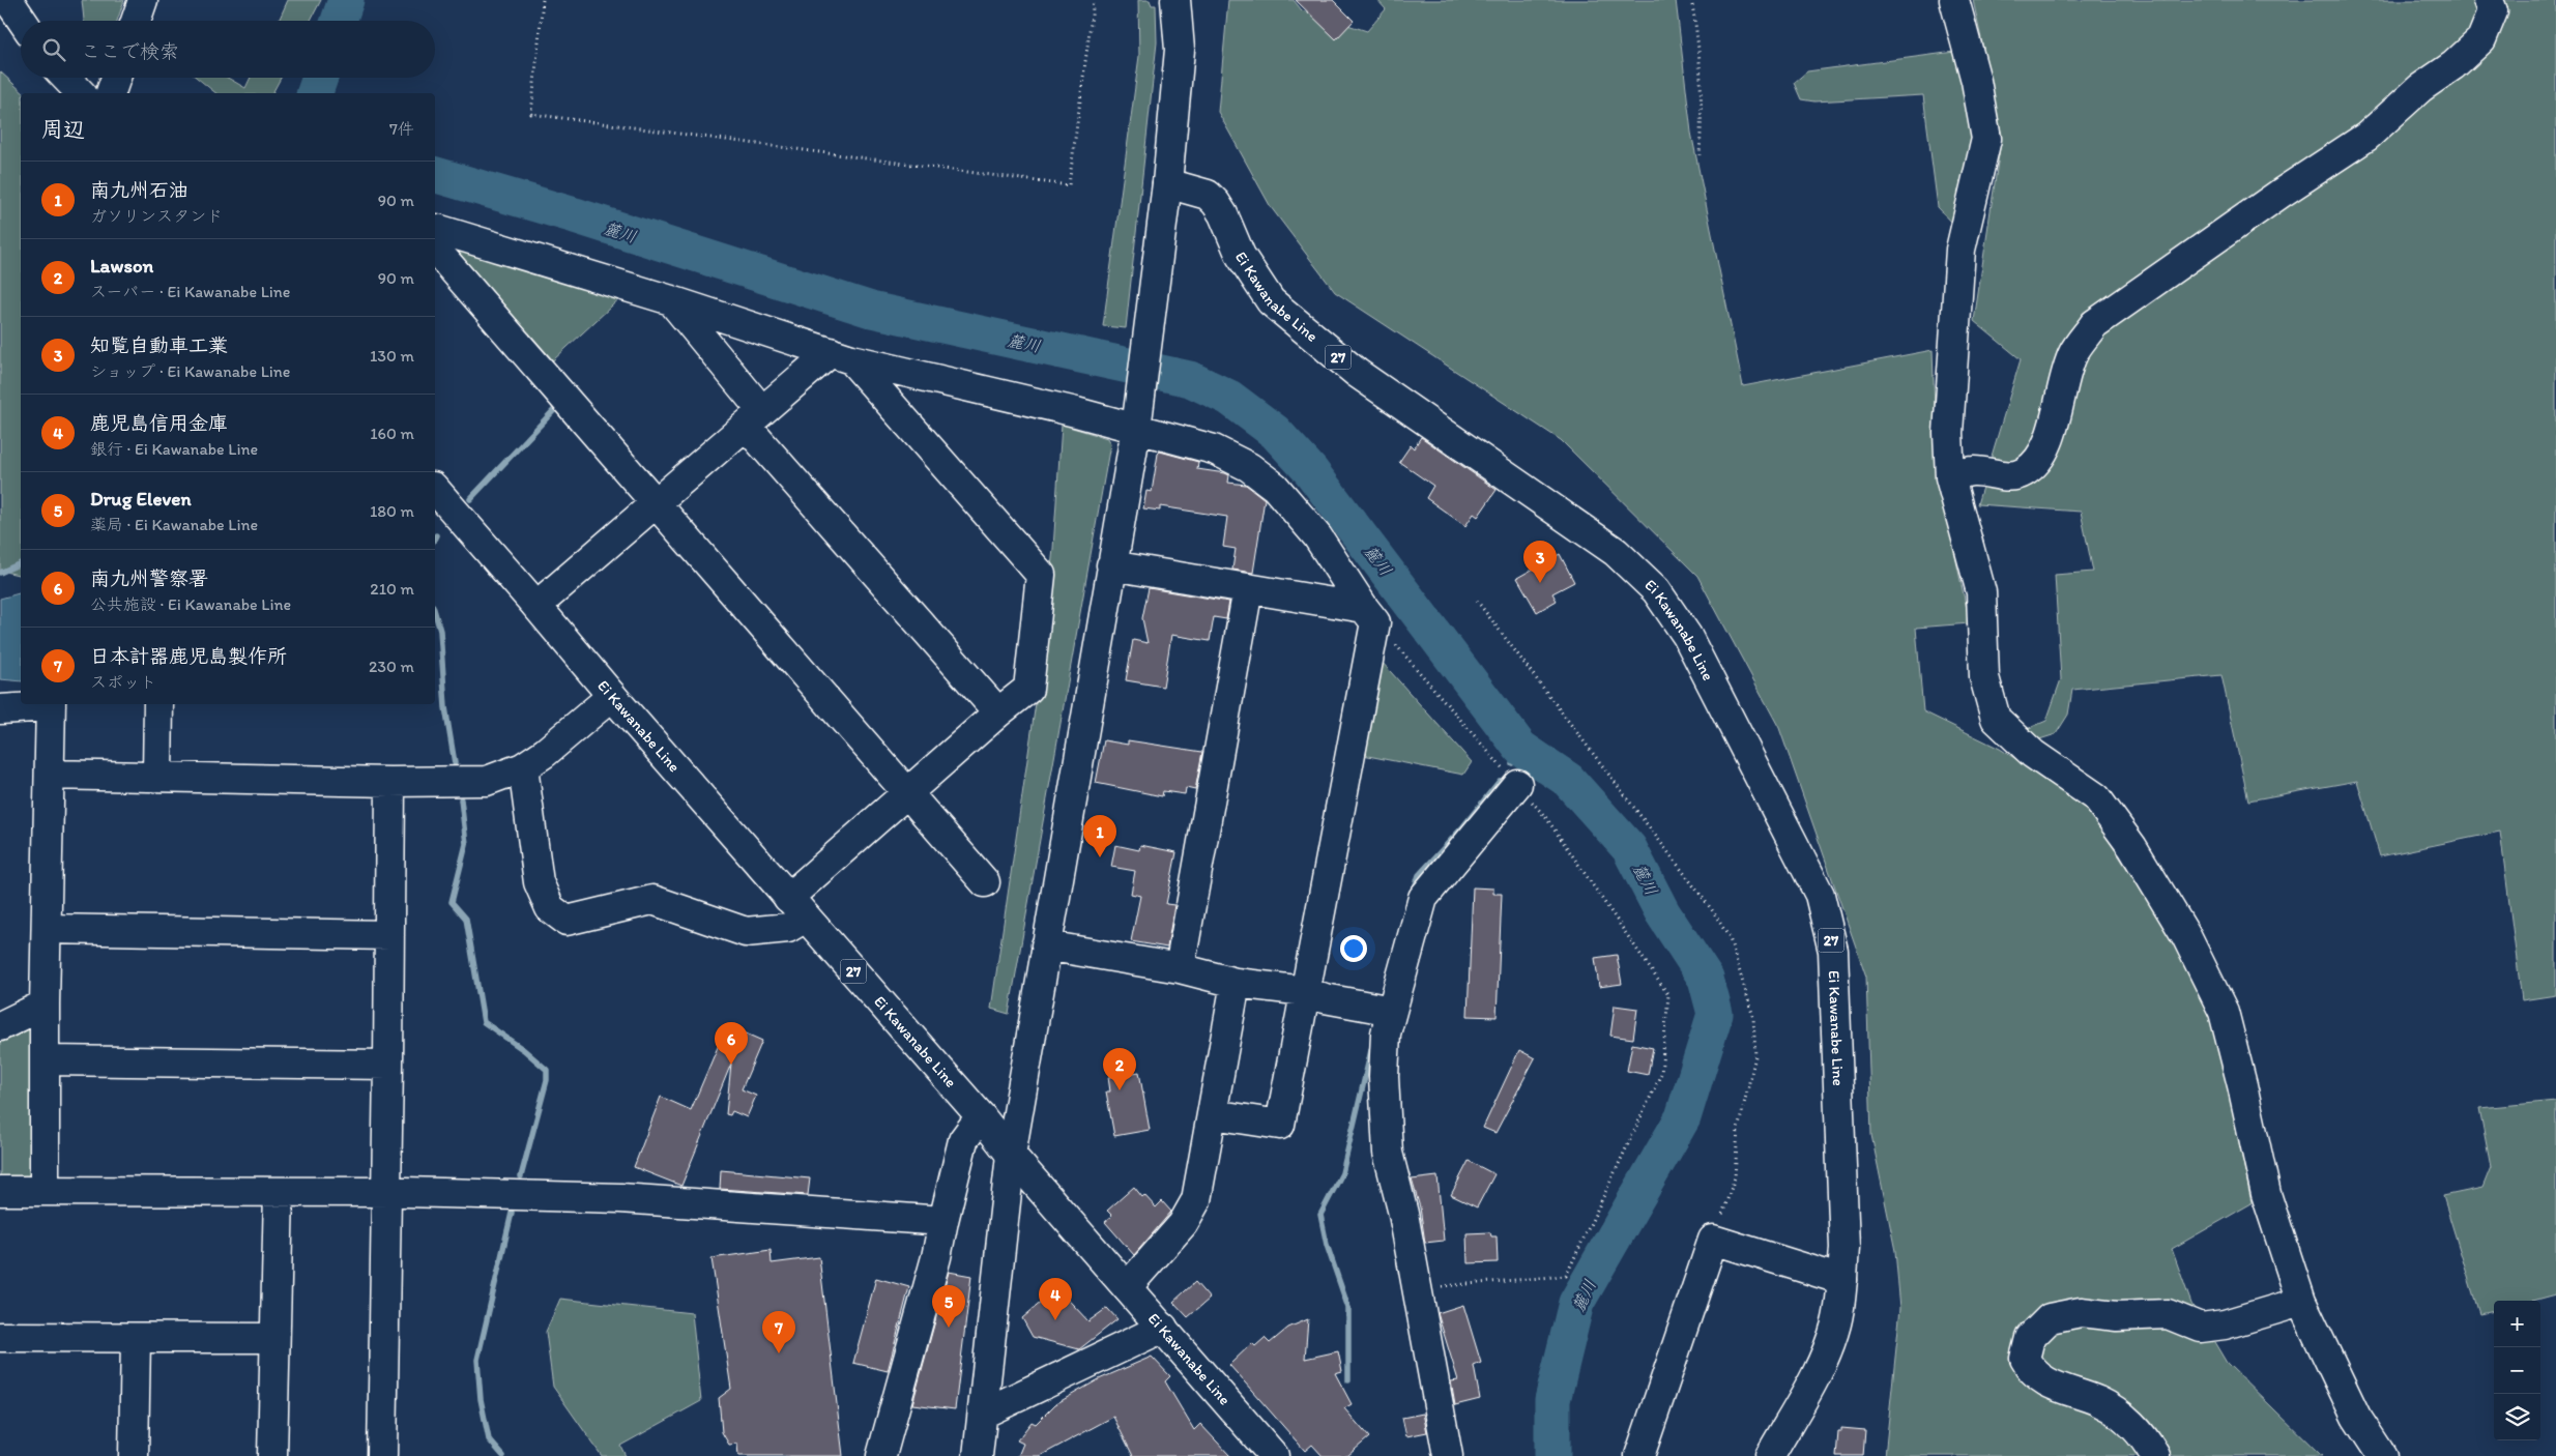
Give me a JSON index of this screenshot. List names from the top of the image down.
{
  "streets": {
    "street": ["Ei Kawanabe Line", "27"]
  },
  "water": ["麓川"],
  "page": {
    "search": "ここで検索",
    "heading": ["周辺", "7件"],
    "list": [
      {
        "mark": "1",
        "name": "南九州石油",
        "note": "ガソリンスタンド",
        "value": "90 m"
      },
      {
        "mark": "2",
        "name": "Lawson",
        "note": "スーパー · Ei Kawanabe Line",
        "value": "90 m"
      },
      {
        "mark": "3",
        "name": "知覧自動車工業",
        "note": "ショップ · Ei Kawanabe Line",
        "value": "130 m"
      },
      {
        "mark": "4",
        "name": "鹿児島信用金庫",
        "note": "銀行 · Ei Kawanabe Line",
        "value": "160 m"
      },
      {
        "mark": "5",
        "name": "Drug Eleven",
        "note": "薬局 · Ei Kawanabe Line",
        "value": "180 m"
      },
      {
        "mark": "6",
        "name": "南九州警察署",
        "note": "公共施設 · Ei Kawanabe Line",
        "value": "210 m"
      },
      {
        "mark": "7",
        "name": "日本計器鹿児島製作所",
        "note": "スポット",
        "value": "230 m"
      }
    ],
    "pins": [
      "3",
      "1",
      "6",
      "2",
      "4",
      "5",
      "7"
    ],
    "map_buttons": ["+", "−"]
  }
}
